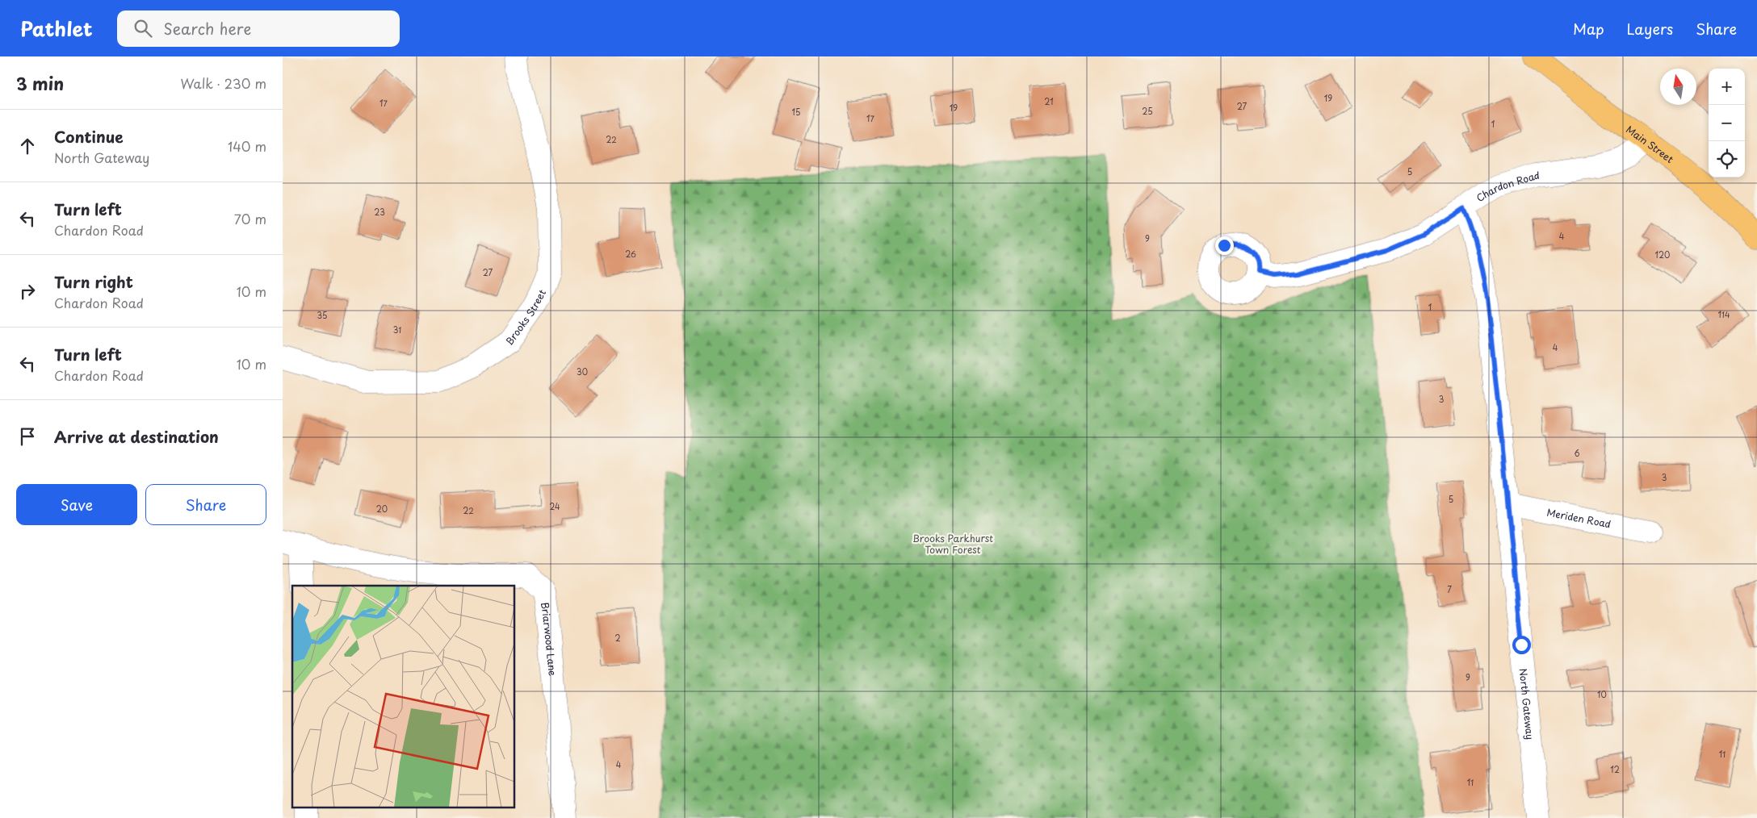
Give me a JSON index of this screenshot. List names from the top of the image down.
{
  "streets": {
    "main road": ["Main Street"],
    "street": [
      "Chardon Road",
      "Brooks Street",
      "Meriden Road",
      "Briarwood Lane",
      "North Gateway"
    ]
  },
  "crossings": [
    ["Main Street", "Chardon Road"],
    ["Chardon Road", "North Gateway"],
    ["Meriden Road", "North Gateway"]
  ],
  "parks": ["Brooks Parkhurst Town Forest"],
  "house_numbers": [
    "19",
    "21",
    "17",
    "27",
    "19",
    "25",
    "15",
    "17",
    "1",
    "22",
    "5",
    "23",
    "4",
    "9",
    "26",
    "120",
    "27",
    "1",
    "114",
    "35",
    "31",
    "4",
    "30",
    "3",
    "6",
    "3",
    "5",
    "24",
    "20",
    "22",
    "7",
    "2",
    "9",
    "10",
    "11",
    "4",
    "12",
    "11"
  ],
  "north": "top",
  "page": {
    "header": "Pathlet",
    "search": "Search here",
    "nav": ["Map", "Layers", "Share"],
    "heading": ["3 min", "Walk · 230 m"],
    "map_buttons": ["+", "−"],
    "list": [
      ["Continue", "North Gateway", "140 m"],
      ["Turn left", "Chardon Road", "70 m"],
      ["Turn right", "Chardon Road", "10 m"],
      ["Turn left", "Chardon Road", "10 m"],
      "Arrive at destination"
    ],
    "buttons": ["Save", "Share"]
  }
}
